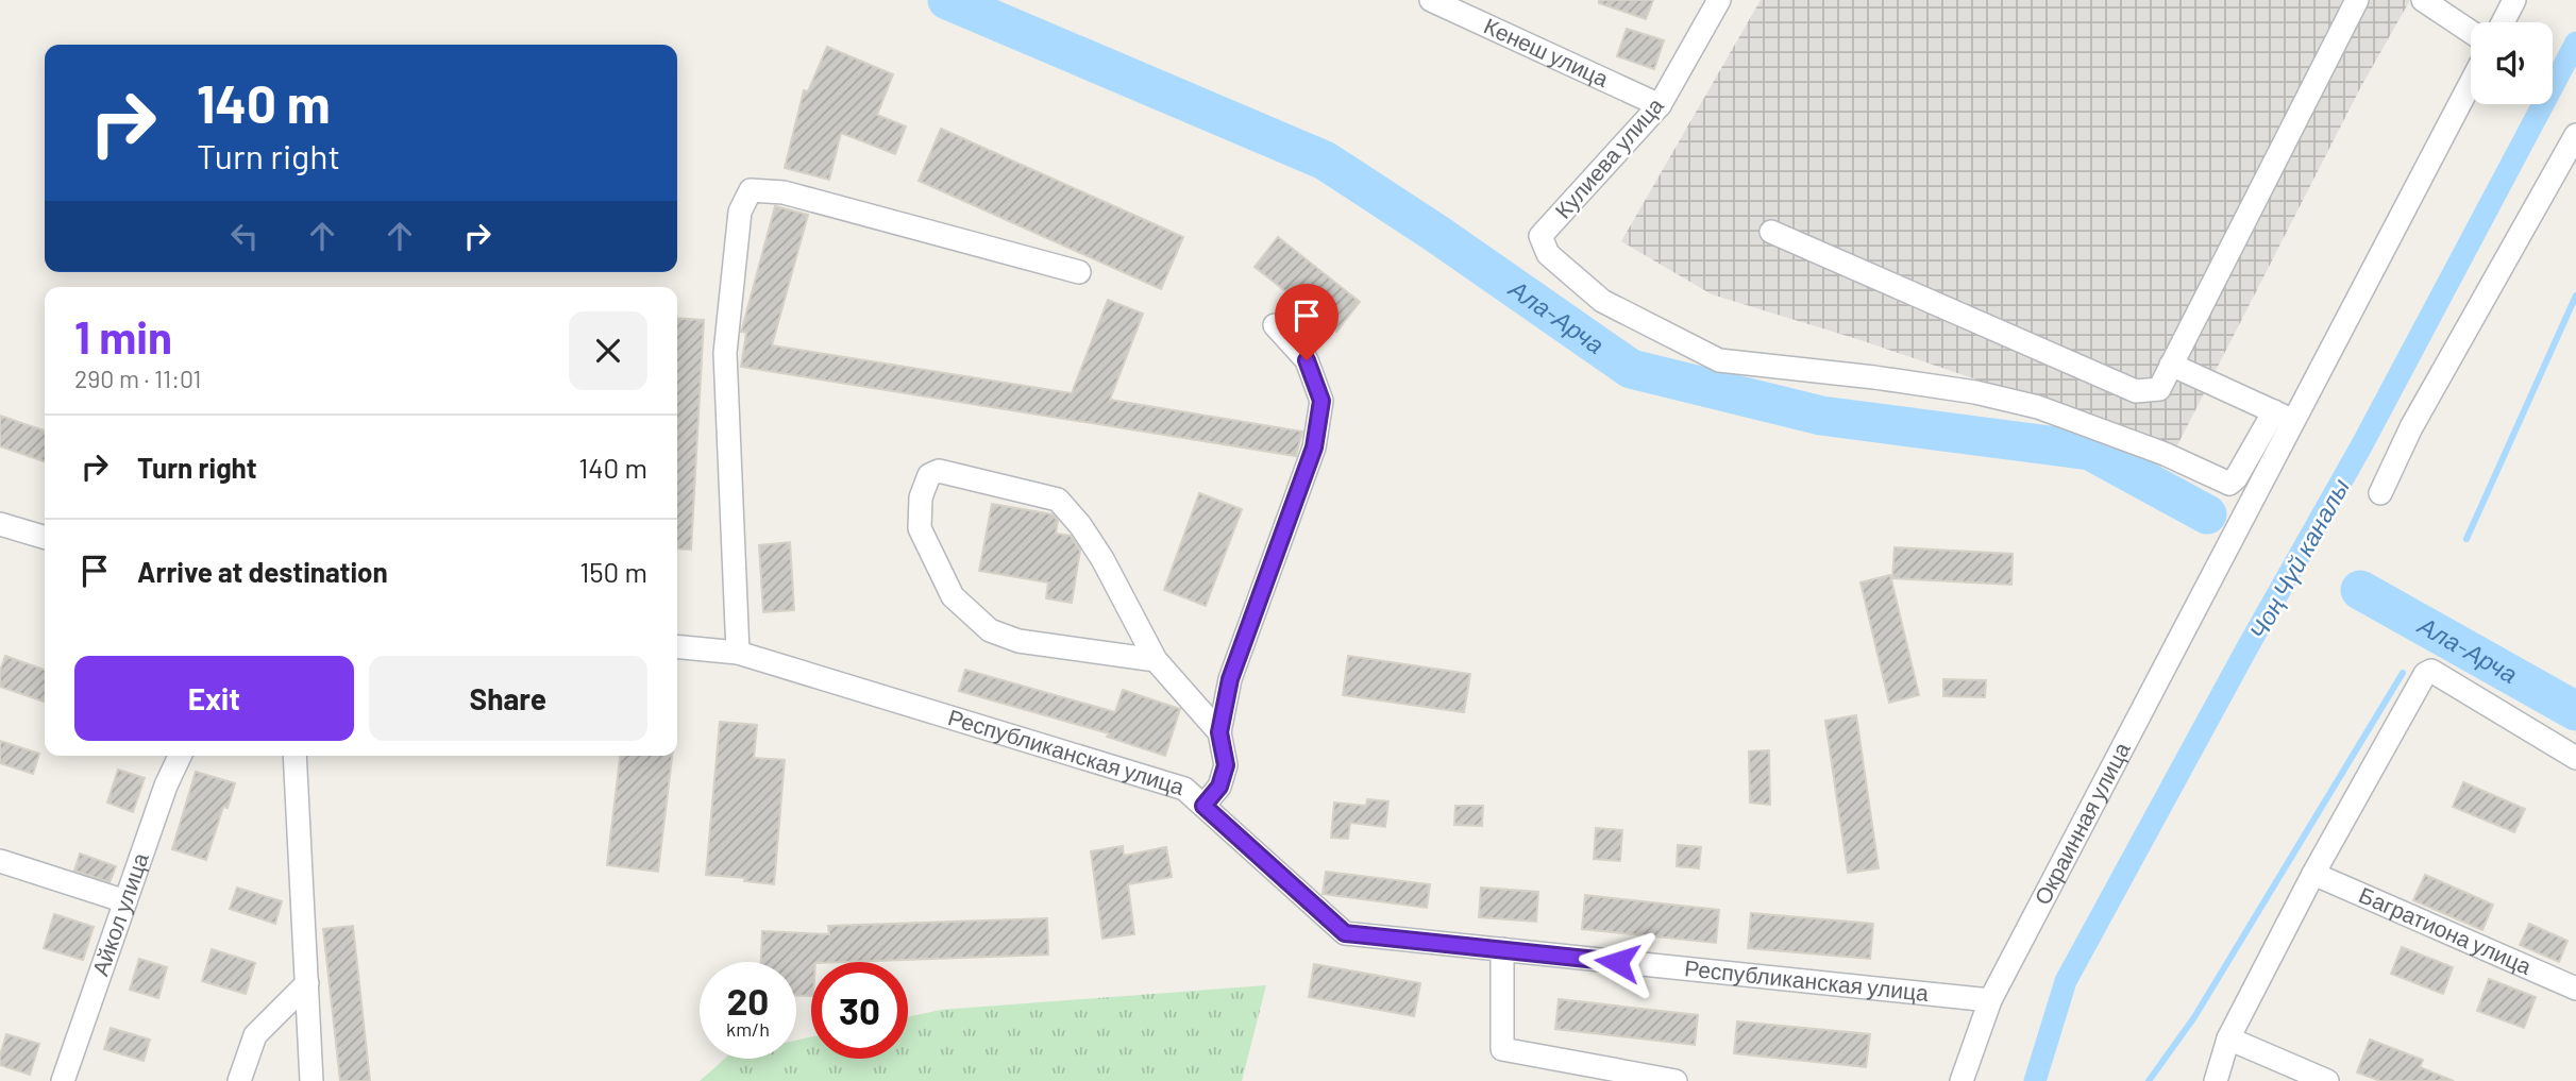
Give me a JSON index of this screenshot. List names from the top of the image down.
{
  "streets": {
    "street": [
      "Кенеш улица",
      "Кулиева улица",
      "Республиканская улица",
      "Окраинная улица",
      "Айкол улица",
      "Багратиона улица"
    ]
  },
  "crossings": [
    ["Кенеш улица", "Кулиева улица"],
    ["Кулиева улица", "Окраинная улица"],
    ["Республиканская улица", "Окраинная улица"]
  ],
  "water": ["Ала-Арча", "Чоң Чүй каналы"],
  "page": {
    "turn": ["140 m", "Turn right"],
    "heading": ["1 min", "290 m · 11:01"],
    "list": [
      {
        "name": "Turn right",
        "value": "140 m"
      },
      {
        "name": "Arrive at destination",
        "value": "150 m"
      }
    ],
    "buttons": ["Exit", "Share"],
    "speed": "20 km/h",
    "limit": "30"
  }
}
